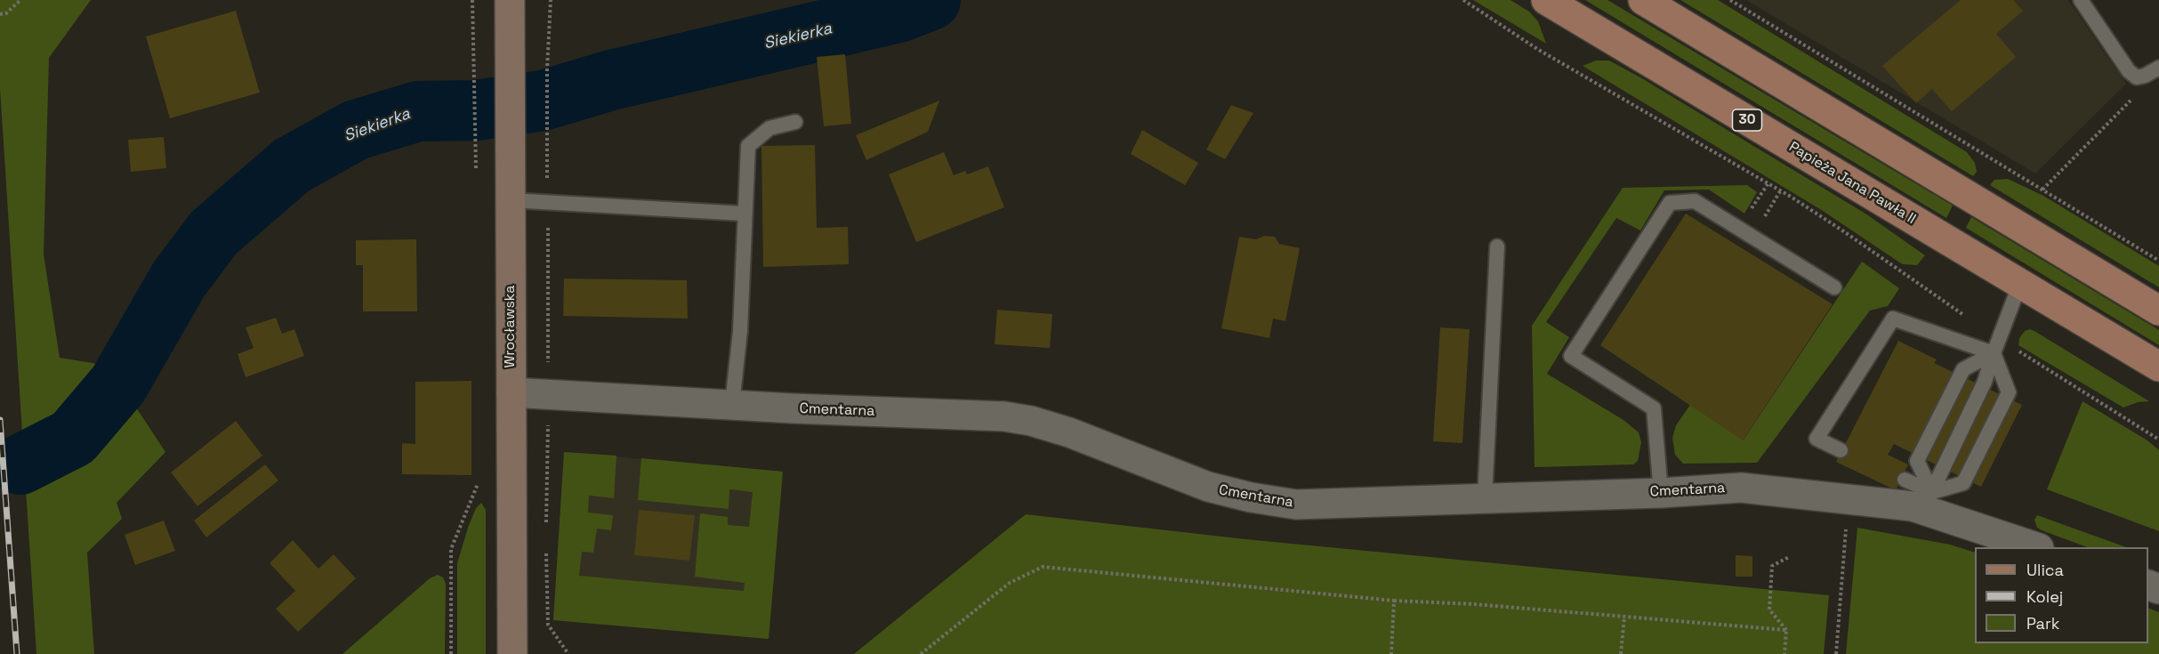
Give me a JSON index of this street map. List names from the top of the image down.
{
  "streets": {
    "main road": ["30", "Papieża Jana Pawła II", "Wrocławska"],
    "street": ["Cmentarna"]
  },
  "crossings": [
    ["Wrocławska", "Cmentarna"]
  ],
  "water": ["Siekierka"],
  "legend": ["Ulica", "Kolej", "Park"]
}
